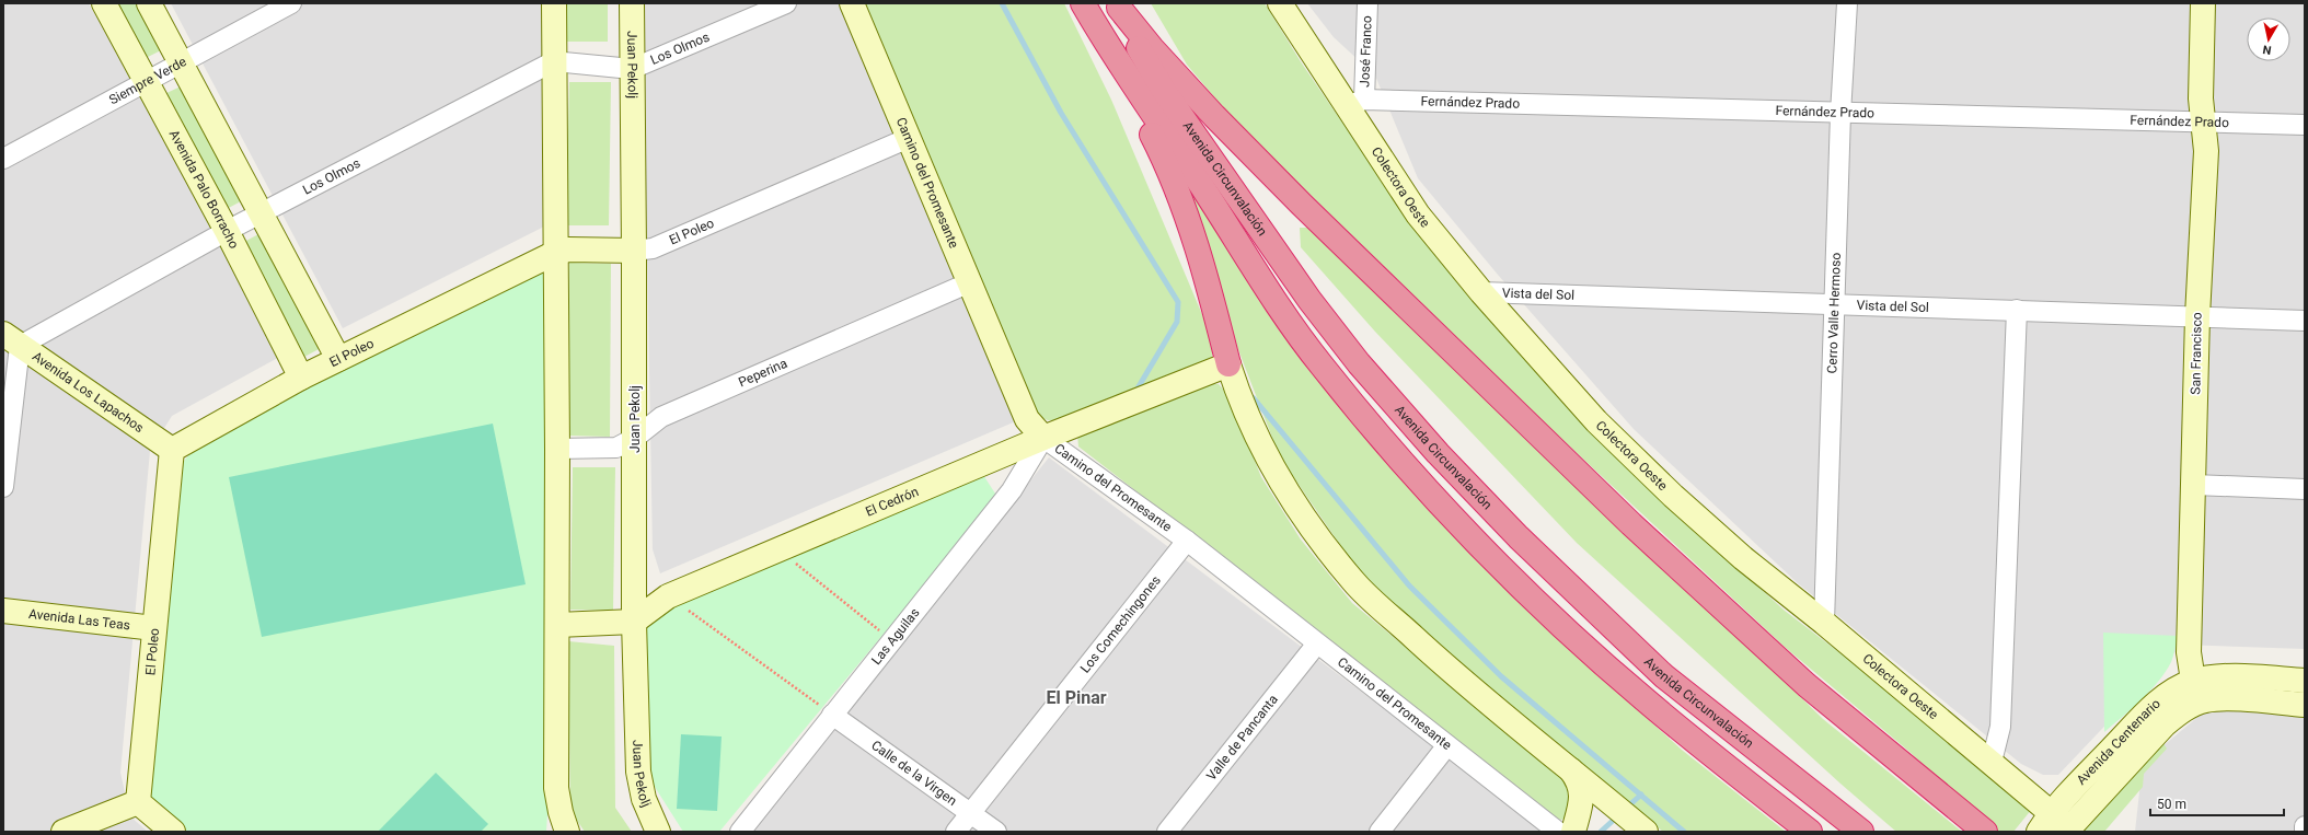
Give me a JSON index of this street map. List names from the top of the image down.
{
  "streets": {
    "highway": ["Avenida Circunvalación"],
    "street": [
      "Los Olmos",
      "José Franco",
      "Juan Pekolj",
      "Siempre Verde",
      "Fernández Prado",
      "Camino del Promesante",
      "Colectora Oeste",
      "Avenida Palo Borracho",
      "El Poleo",
      "Vista del Sol",
      "Cerro Valle Hermoso",
      "San Francisco",
      "Peperina",
      "Avenida Los Lapachos",
      "El Cedrón",
      "Avenida Las Teas",
      "Los Comechingones",
      "Las Aguilas",
      "Valle de Pancanta",
      "Avenida Centenario",
      "Calle de la Virgen"
    ]
  },
  "crossings": [
    ["Los Olmos", "Juan Pekolj"],
    ["Los Olmos", "Avenida Palo Borracho"],
    ["Los Olmos", "Avenida Los Lapachos"],
    ["José Franco", "Fernández Prado"],
    ["José Franco", "Colectora Oeste"],
    ["Juan Pekolj", "El Poleo"],
    ["Juan Pekolj", "Peperina"],
    ["Juan Pekolj", "El Cedrón"],
    ["Siempre Verde", "Avenida Palo Borracho"],
    ["Fernández Prado", "Colectora Oeste"],
    ["Fernández Prado", "Cerro Valle Hermoso"],
    ["Fernández Prado", "San Francisco"],
    ["Camino del Promesante", "El Poleo"],
    ["Camino del Promesante", "Peperina"],
    ["Camino del Promesante", "El Cedrón"],
    ["Camino del Promesante", "Los Comechingones"],
    ["Camino del Promesante", "Las Aguilas"],
    ["Camino del Promesante", "Valle de Pancanta"],
    ["Colectora Oeste", "Vista del Sol"],
    ["Colectora Oeste", "Cerro Valle Hermoso"],
    ["Colectora Oeste", "Avenida Centenario"],
    ["Avenida Palo Borracho", "El Poleo"],
    ["El Poleo", "Avenida Los Lapachos"],
    ["El Poleo", "Avenida Las Teas"],
    ["Vista del Sol", "Cerro Valle Hermoso"],
    ["Vista del Sol", "San Francisco"],
    ["San Francisco", "Avenida Centenario"],
    ["El Cedrón", "Las Aguilas"],
    ["Los Comechingones", "Calle de la Virgen"],
    ["Las Aguilas", "Calle de la Virgen"]
  ],
  "districts": ["El Pinar"],
  "scale_bar": "50 m",
  "north": "bottom"
}
